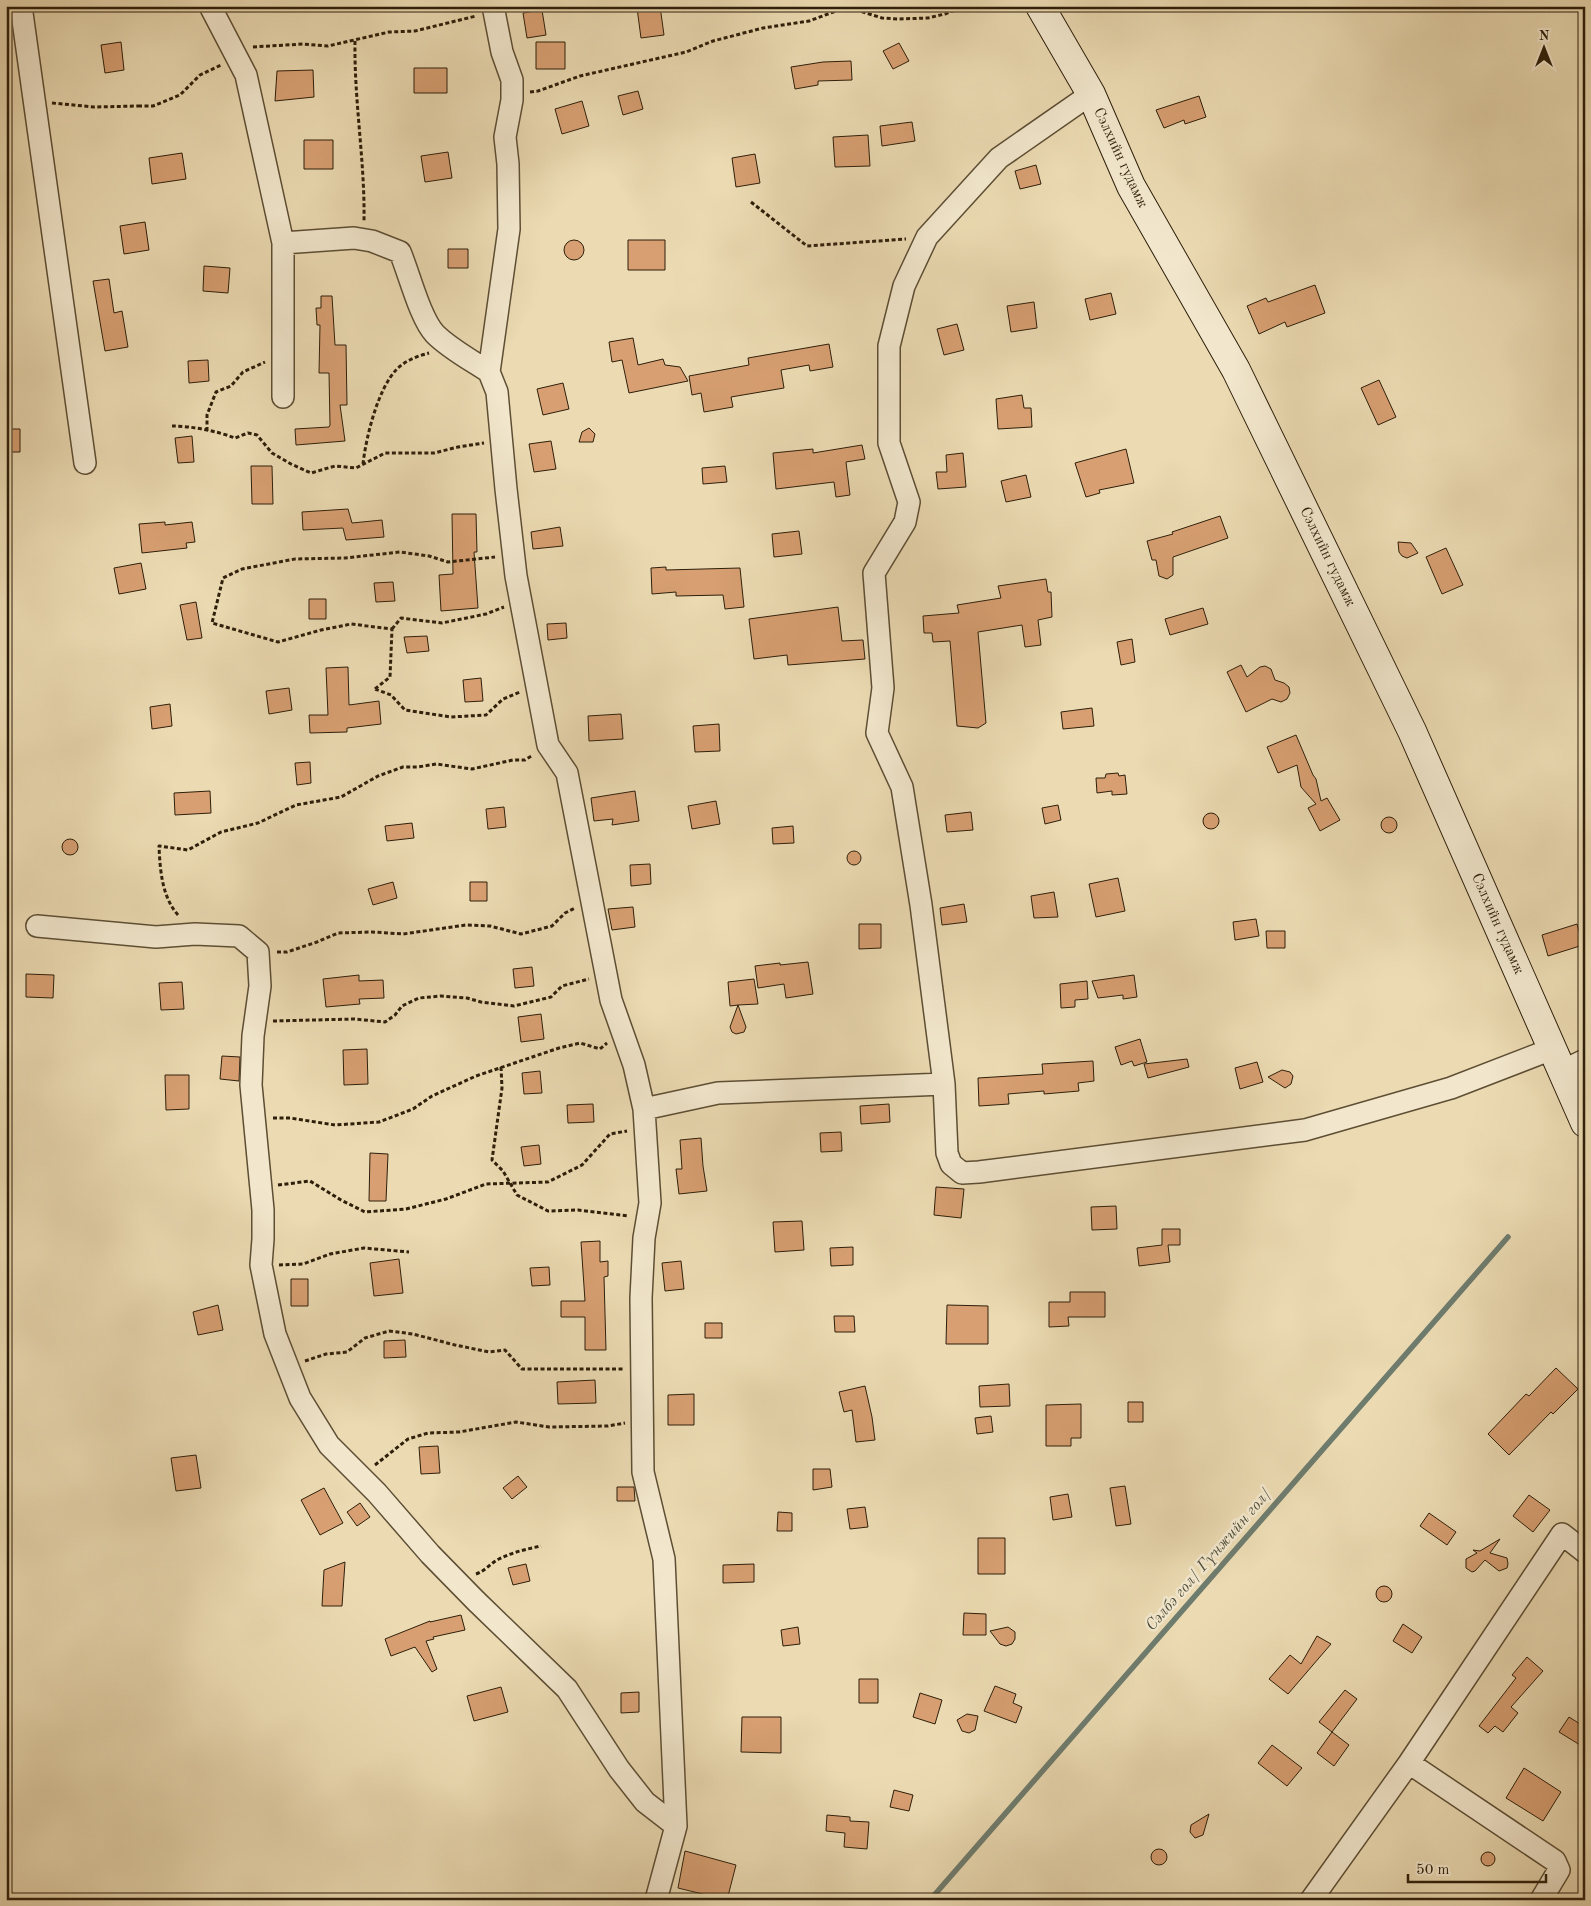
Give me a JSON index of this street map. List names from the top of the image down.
{
  "streets": {
    "main road": ["Сэлхийн гудамж"]
  },
  "water": ["Сэлбэ гол/ Гүнжийн гол/"],
  "scale_bar": "50 m",
  "north": "top"
}
